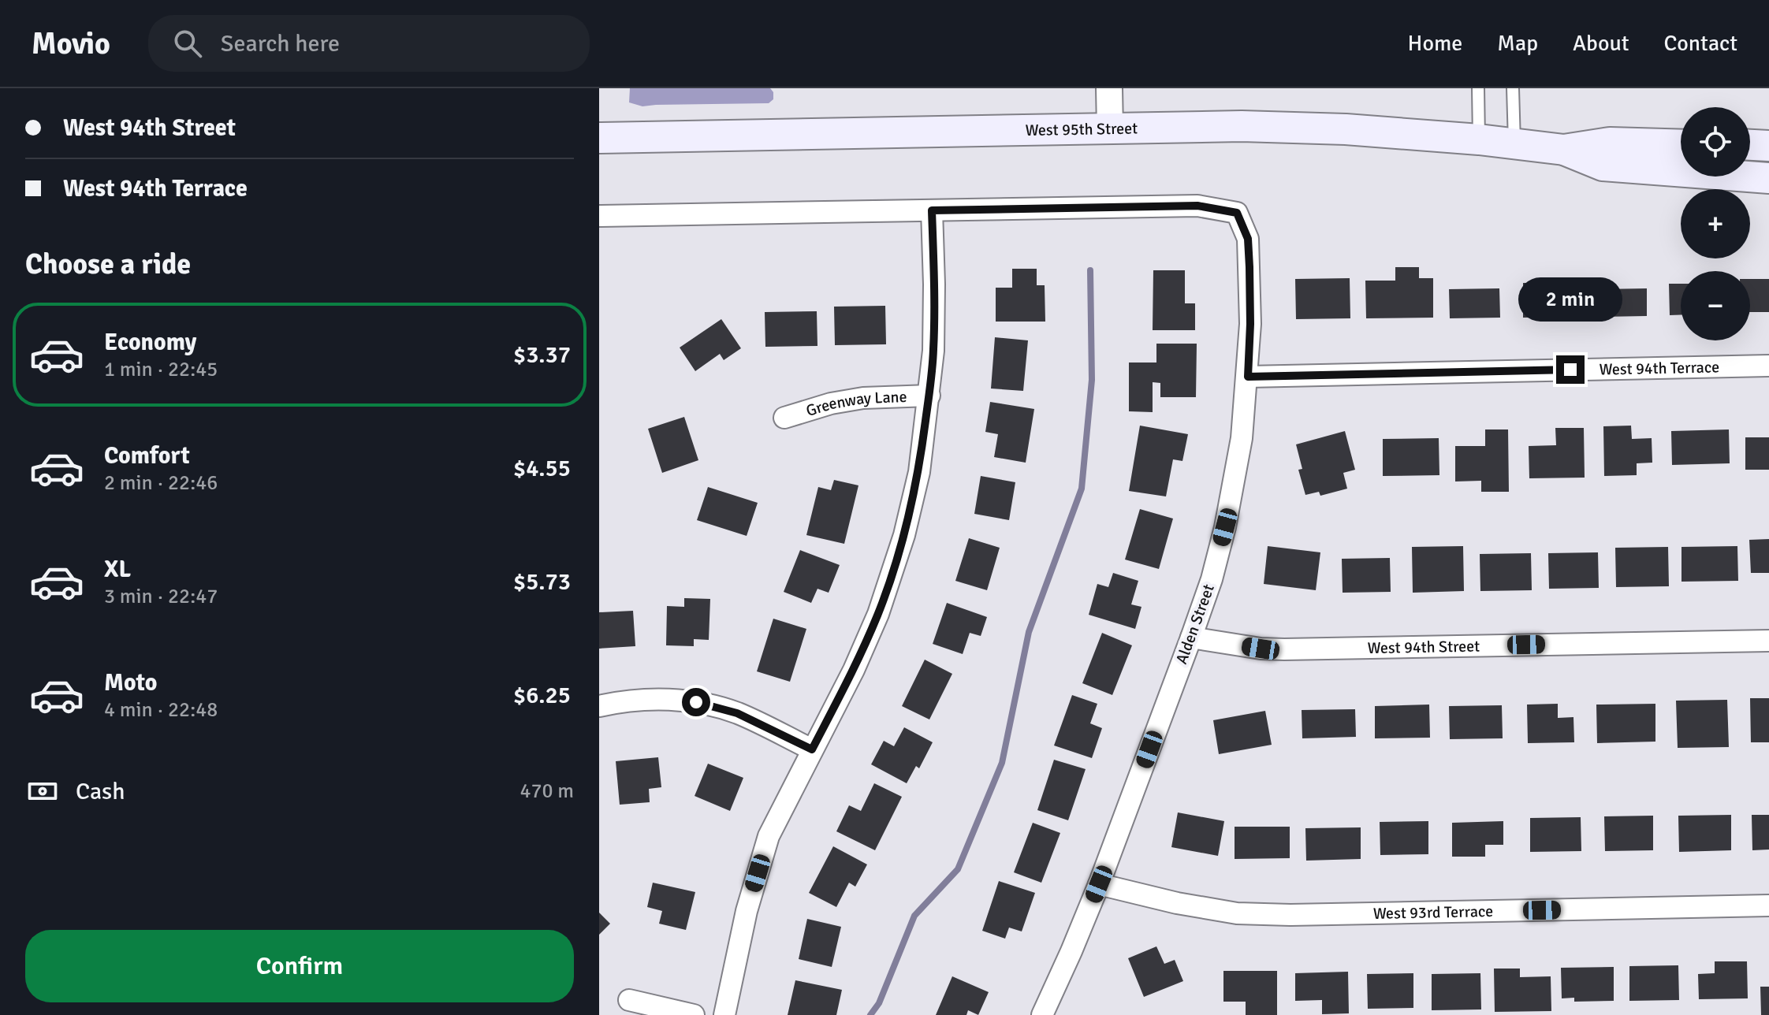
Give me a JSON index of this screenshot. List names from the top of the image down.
{
  "streets": {
    "main road": ["West 95th Street"],
    "street": [
      "West 94th Terrace",
      "Greenway Lane",
      "Alden Street",
      "West 94th Street",
      "West 93rd Terrace"
    ]
  },
  "crossings": [
    ["West 94th Terrace", "Alden Street"],
    ["Greenway Lane", "Alden Street"],
    ["Alden Street", "West 94th Street"],
    ["Alden Street", "West 93rd Terrace"]
  ],
  "page": {
    "header": "Movio",
    "search": "Search here",
    "nav": [
      "Home",
      "Map",
      "About",
      "Contact"
    ],
    "banner": ["West 94th Street", "West 94th Terrace"],
    "map_buttons": ["+", "−"],
    "heading": "Choose a ride",
    "bubble": "2 min",
    "list": [
      {
        "name": "Economy",
        "note": "1 min · 22:45",
        "value": "$3.37"
      },
      {
        "name": "Comfort",
        "note": "2 min · 22:46",
        "value": "$4.55"
      },
      {
        "name": "XL",
        "note": "3 min · 22:47",
        "value": "$5.73"
      },
      {
        "name": "Moto",
        "note": "4 min · 22:48",
        "value": "$6.25"
      }
    ],
    "pay": ["Cash", "470 m"],
    "buttons": "Confirm"
  }
}
